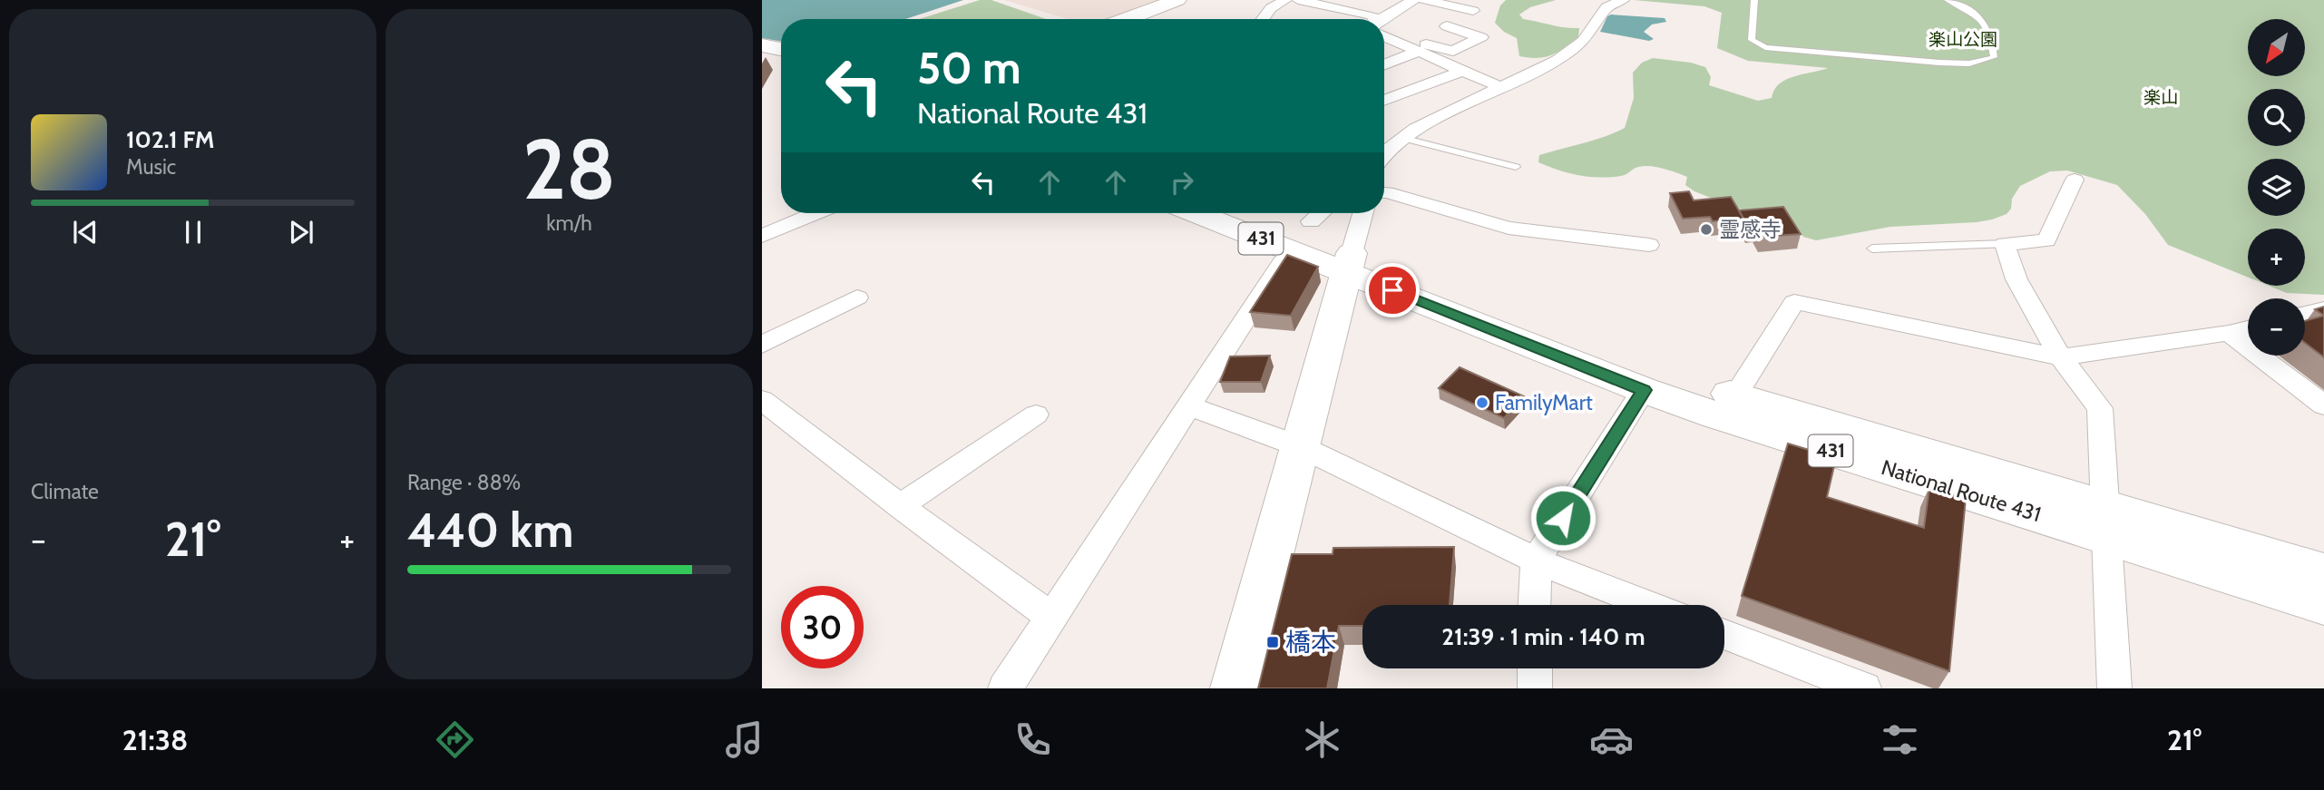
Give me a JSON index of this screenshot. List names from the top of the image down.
{
  "streets": {
    "main road": ["431", "National Route 431"]
  },
  "parks": ["楽山公園", "楽山"],
  "places": {
    "other": ["霊感寺", "FamilyMart"],
    "transit": ["橋本"]
  },
  "north": "bottom left",
  "page": {
    "tile": [
      ["28", "km/h"],
      "Climate",
      ["Range · 88%", "440 km"]
    ],
    "map_buttons": ["+", "−"],
    "turn": ["50 m", "National Route 431"],
    "song": ["102.1 FM", "Music"],
    "heat": ["−", "21°", "+"],
    "limit": "30",
    "trip": "21:39 · 1 min · 140 m",
    "tabs": ["21:38", "21°"]
  }
}
